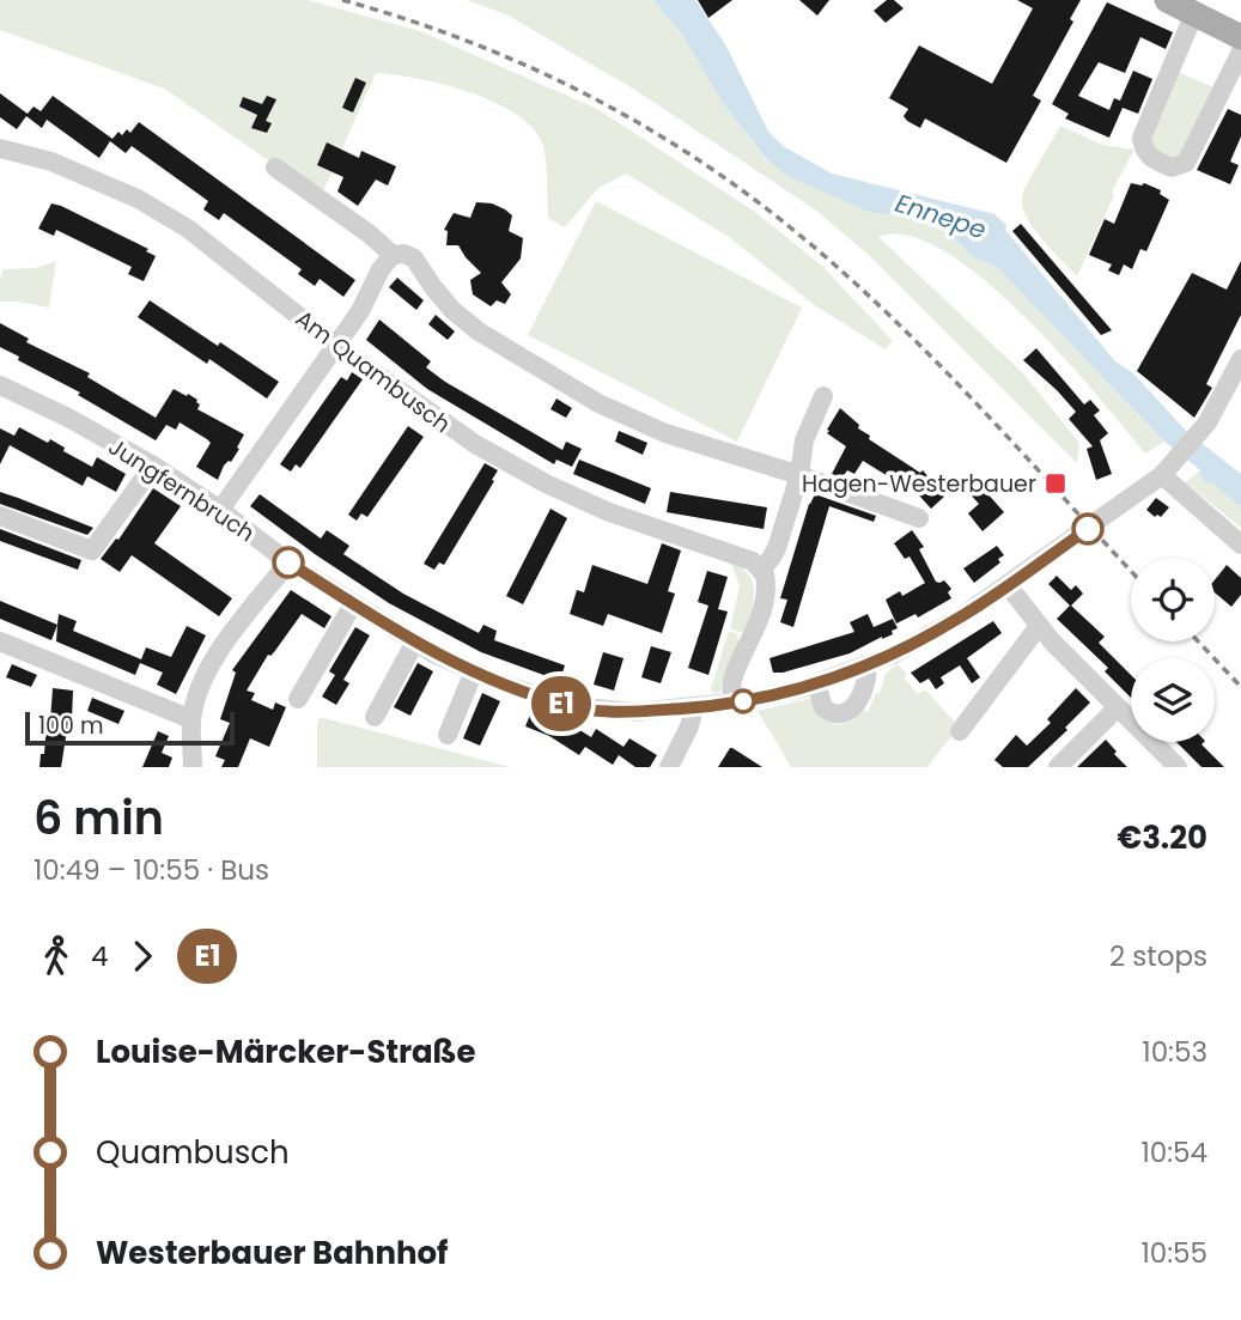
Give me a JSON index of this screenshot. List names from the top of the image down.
{
  "streets": {
    "street": ["Am Quambusch", "Jungfernbruch"]
  },
  "water": ["Ennepe"],
  "places": {
    "transit": ["Hagen-Westerbauer"]
  },
  "lines": ["bus line E1"],
  "scale_bar": "100 m",
  "page": {
    "on_map": "E1",
    "scale": "100 m",
    "heading": ["6 min", "10:49 – 10:55 · Bus", "€3.20"],
    "legs": ["4", "E1", "2 stops"],
    "list": [
      {
        "name": "Louise-Märcker-Straße",
        "value": "10:53"
      },
      {
        "name": "Quambusch",
        "value": "10:54"
      },
      {
        "name": "Westerbauer Bahnhof",
        "value": "10:55"
      }
    ]
  }
}
